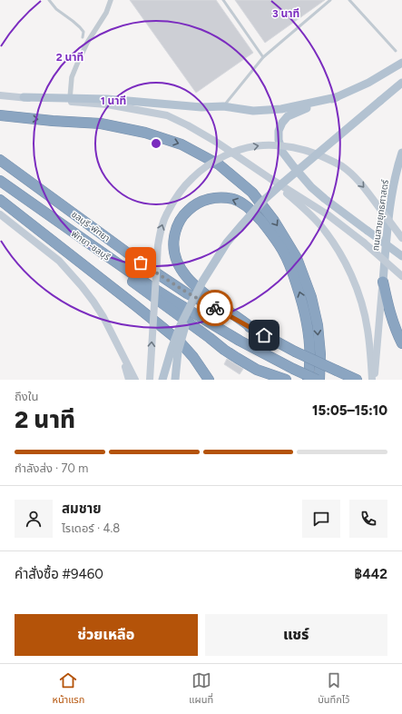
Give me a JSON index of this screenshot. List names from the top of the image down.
{
  "streets": {
    "highway": ["ชลบุรี-พัทยา", "พัทยา-ชลบุรี"],
    "main road": ["ถนนสายยุทธศาสตร์"]
  },
  "page": {
    "heading": ["2 นาที", "ถึงใน", "15:05–15:10"],
    "panel": [
      "สมชาย",
      "ไรเดอร์ · 4.8",
      "คำสั่งซื้อ #9460",
      "฿442"
    ],
    "bar": "กำลังส่ง · 70 m",
    "buttons": ["ช่วยเหลือ", "แชร์"],
    "tabs": ["หน้าแรก", "แผนที่", "บันทึกไว้"]
  },
  "rings": ["3 นาที", "2 นาที", "1 นาที"]
}
